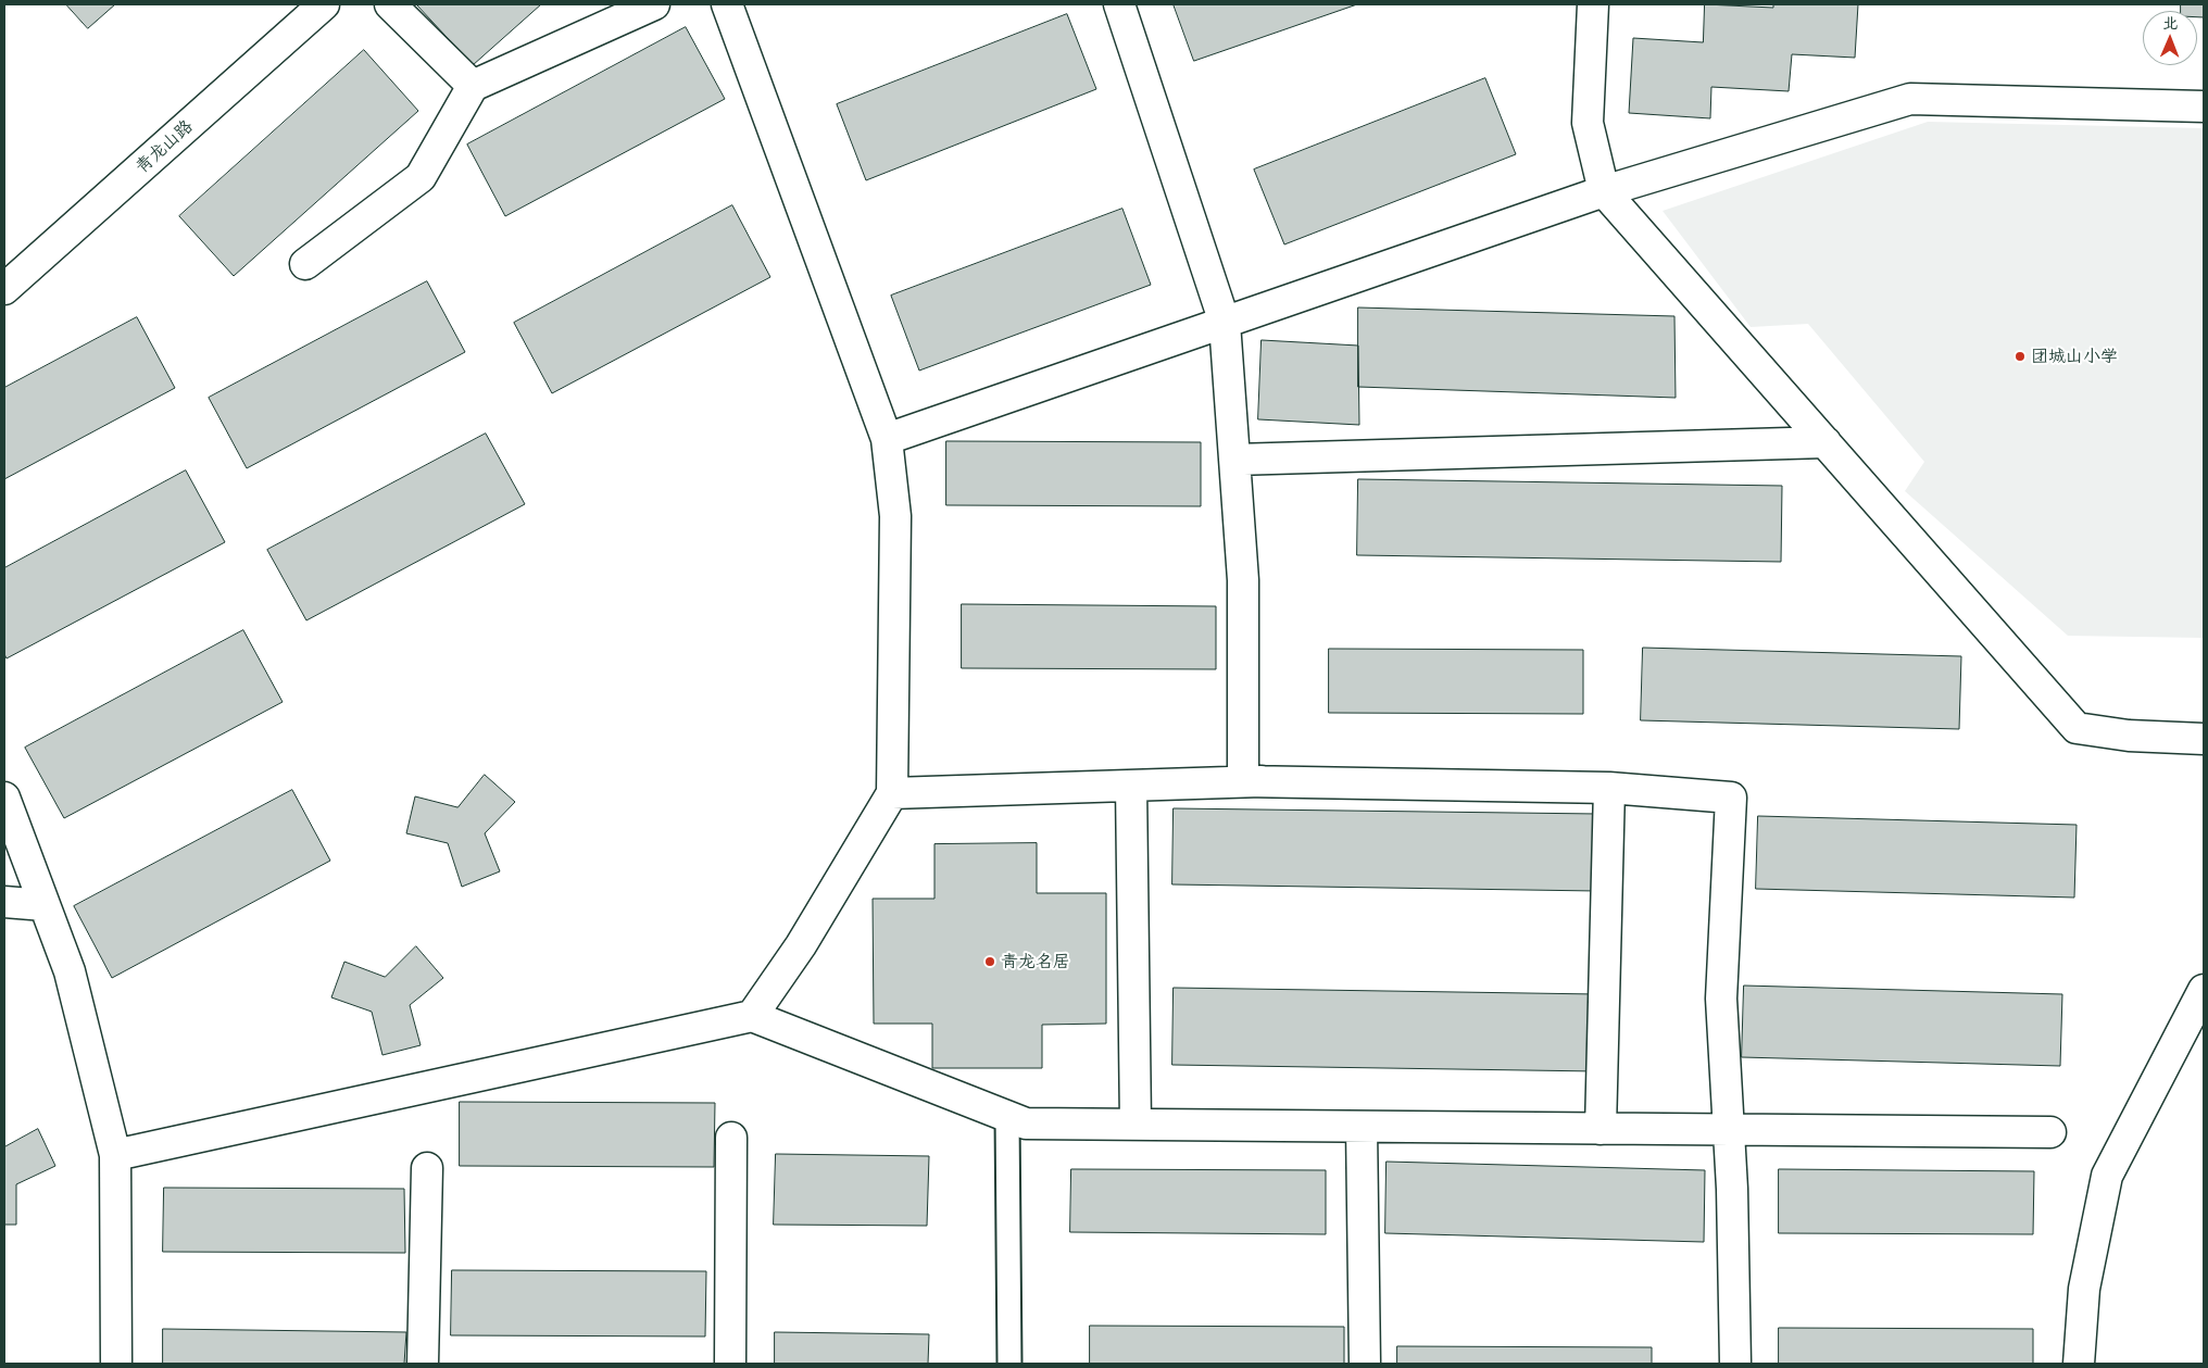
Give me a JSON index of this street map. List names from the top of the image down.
{
  "streets": {
    "street": ["青龙山路"]
  },
  "places": ["团城山小学", "青龙名居"],
  "north": "top"
}
